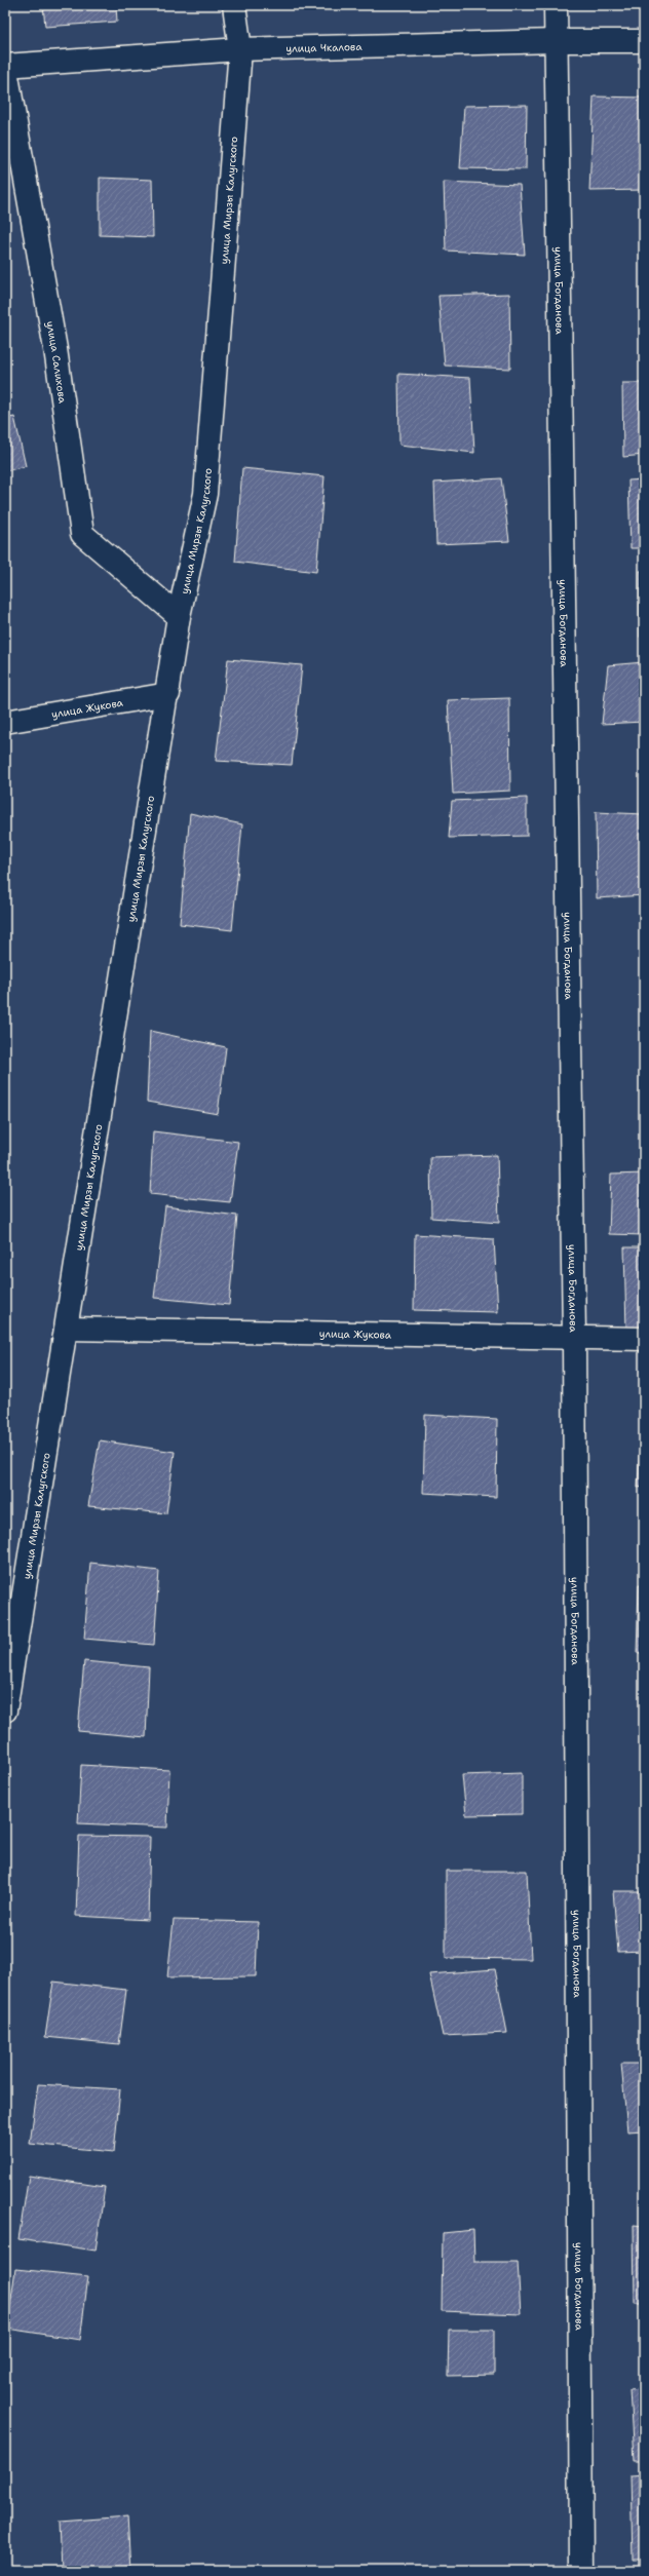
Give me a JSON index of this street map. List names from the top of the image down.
{
  "streets": {
    "street": [
      "улица Чкалова",
      "улица Мирзы Калугского",
      "улица Богданова",
      "улица Салихова",
      "улица Жукова"
    ]
  },
  "crossings": [
    ["улица Чкалова", "улица Мирзы Калугского"],
    ["улица Чкалова", "улица Богданова"],
    ["улица Чкалова", "улица Салихова"],
    ["улица Мирзы Калугского", "улица Салихова"],
    ["улица Мирзы Калугского", "улица Жукова"],
    ["улица Богданова", "улица Жукова"]
  ]
}
